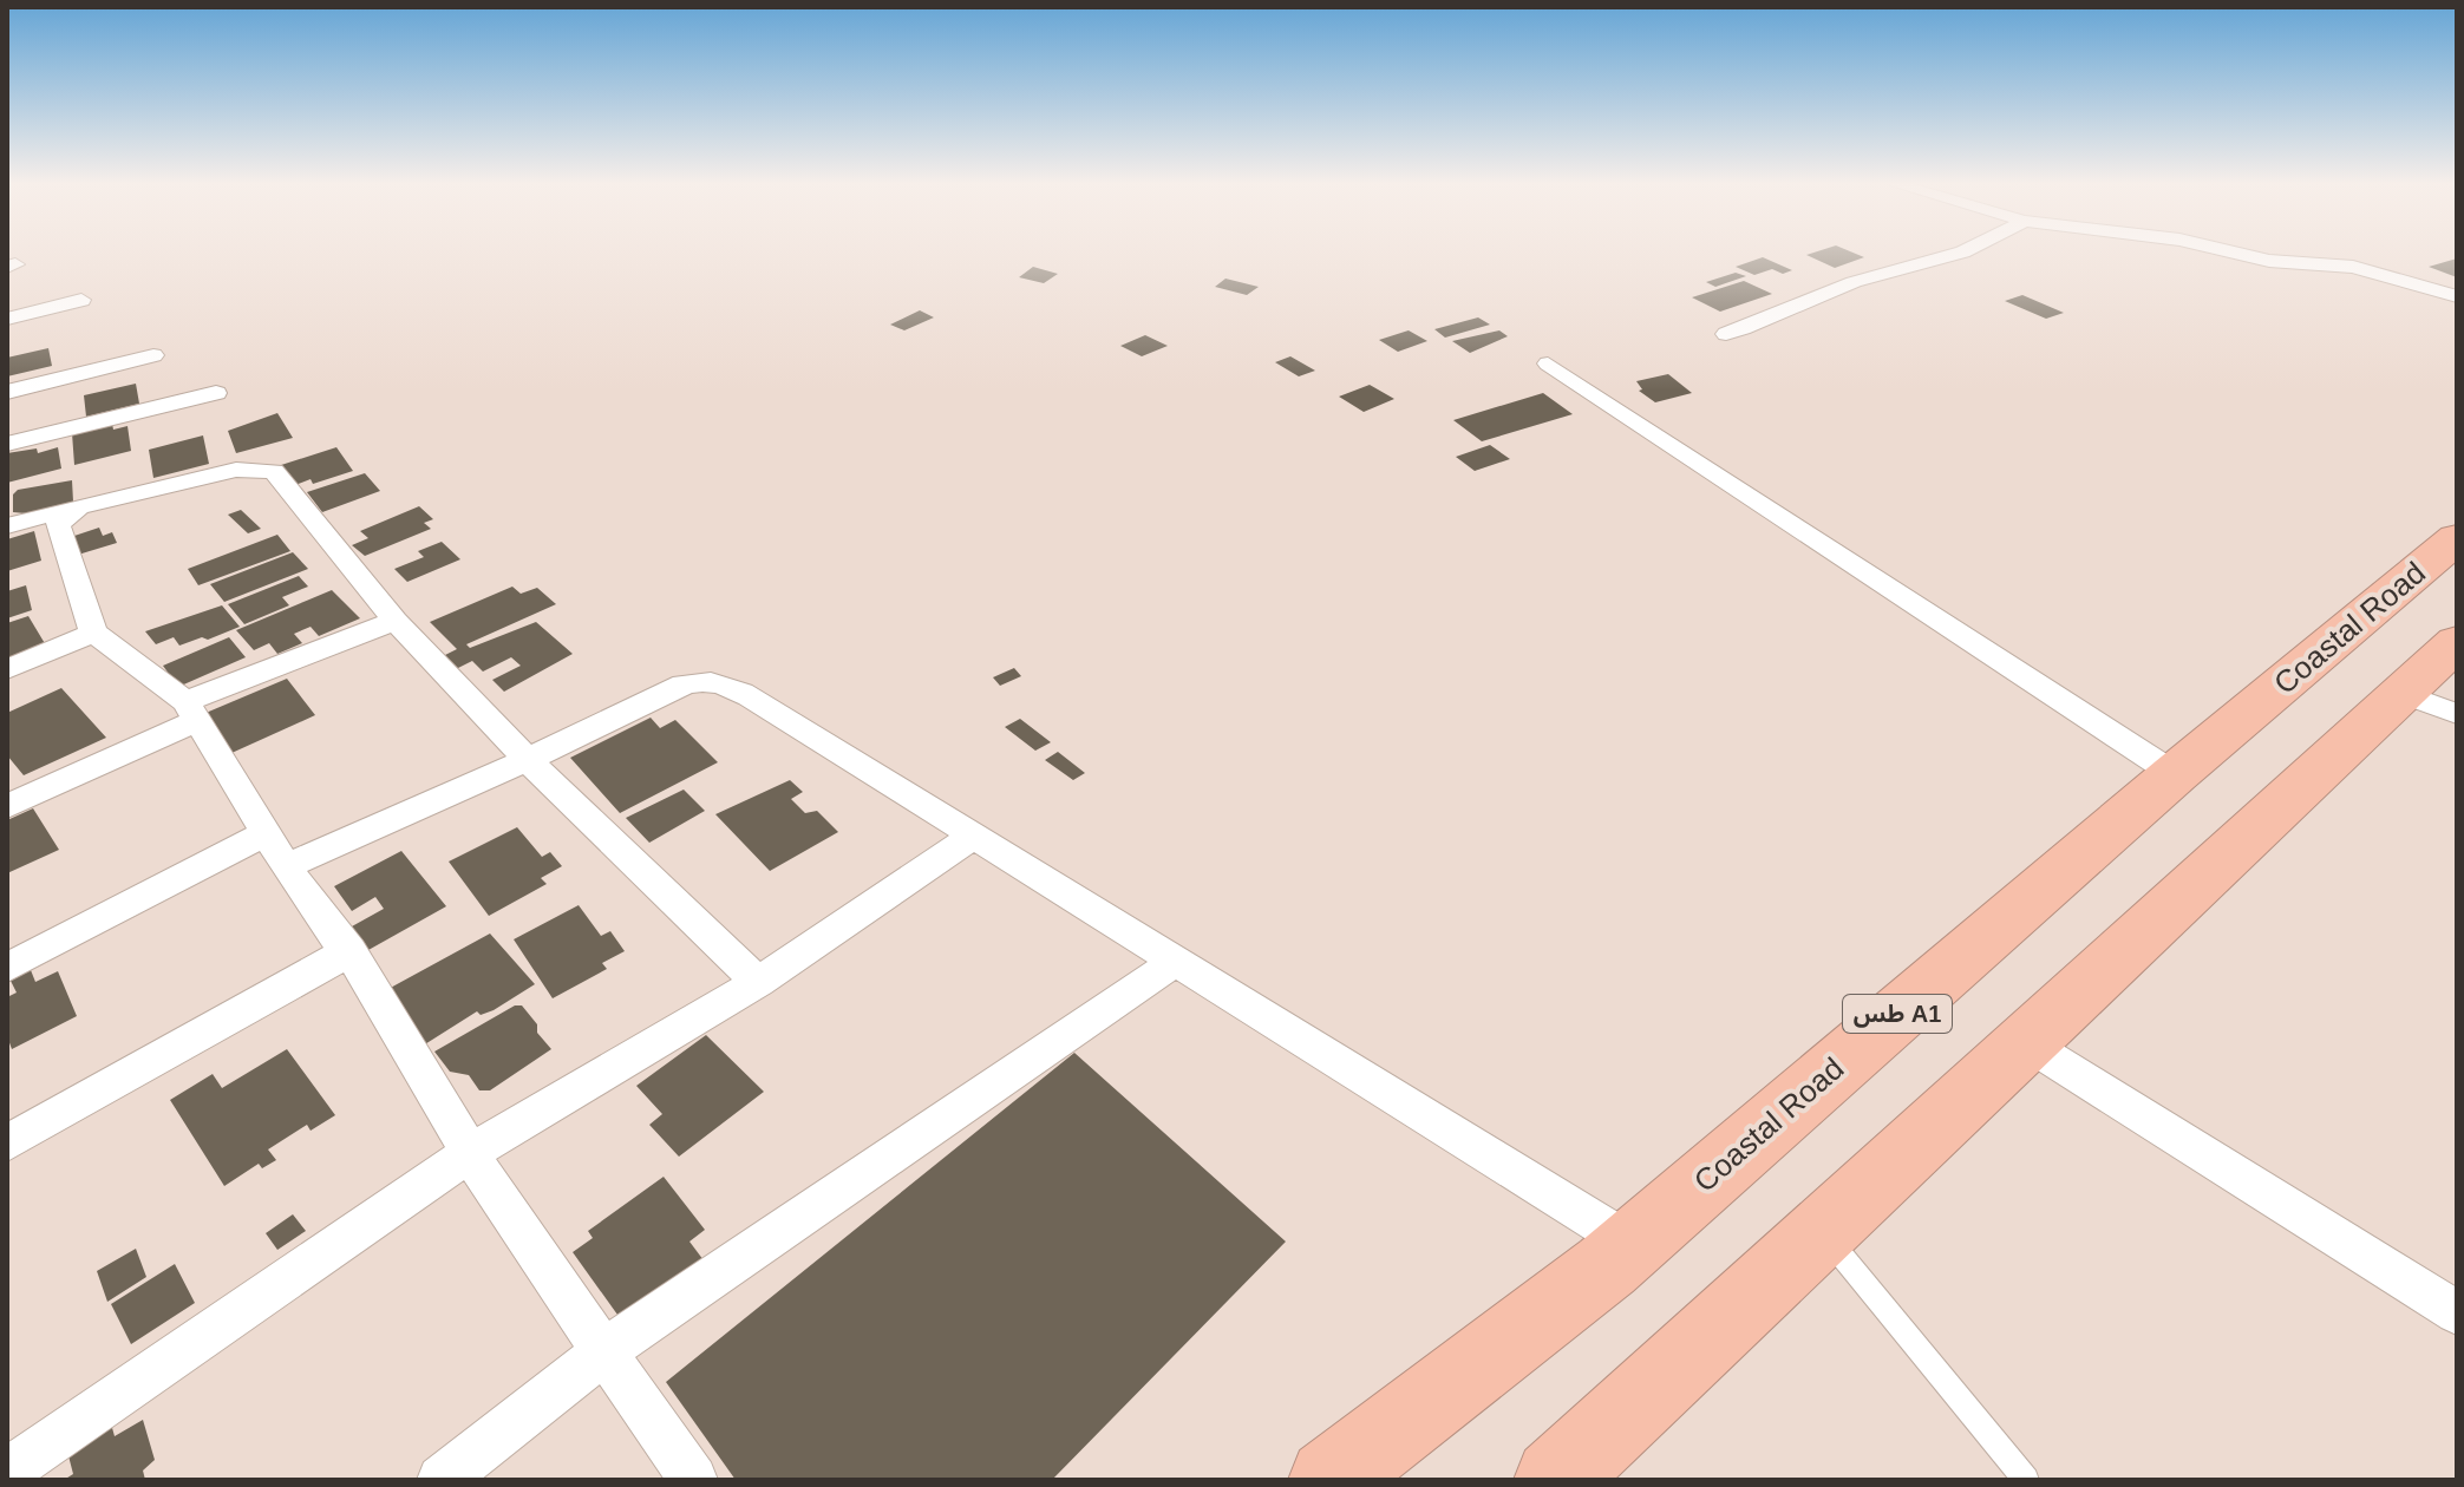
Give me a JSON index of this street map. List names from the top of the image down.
{
  "streets": {
    "highway": ["Coastal Road", "طس A1"]
  }
}
